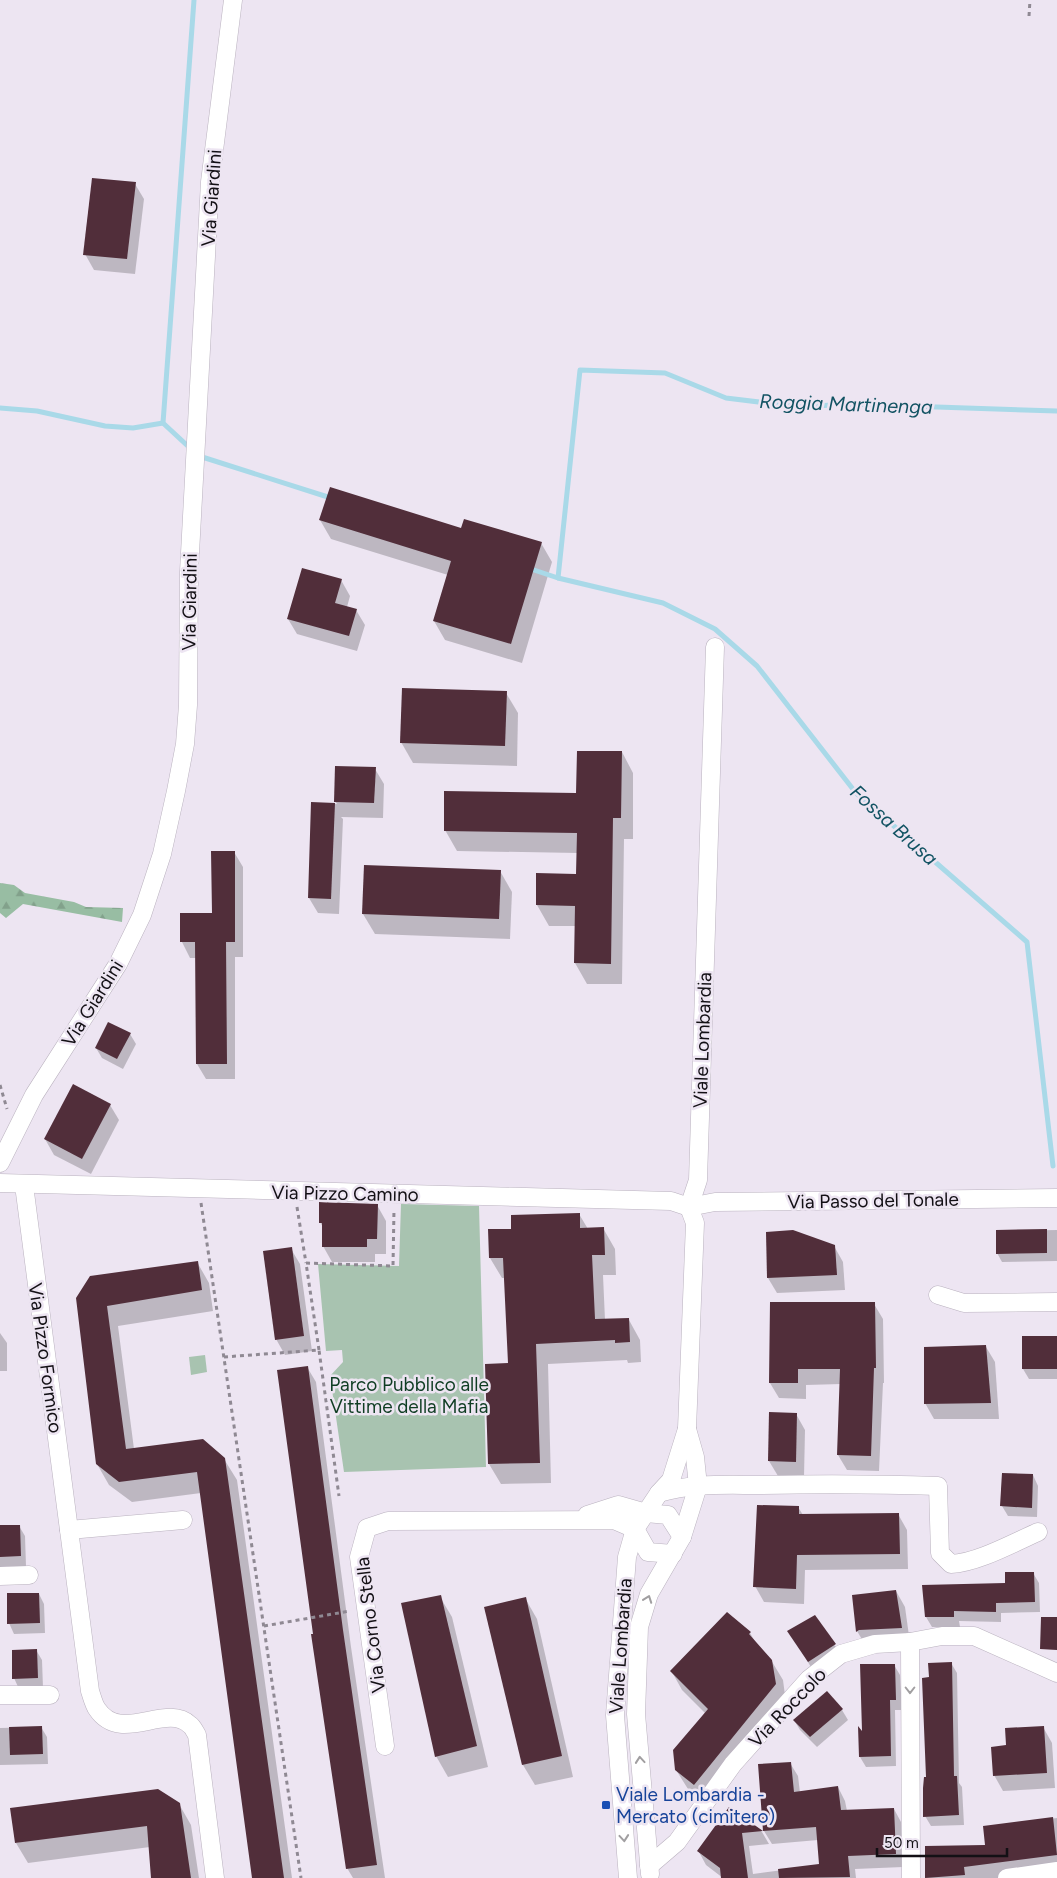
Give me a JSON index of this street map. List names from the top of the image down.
{
  "streets": {
    "street": [
      "Via Giardini",
      "Viale Lombardia",
      "Via Pizzo Camino",
      "Via Passo del Tonale",
      "Via Pizzo Formico",
      "Via Corno Stella",
      "Via Roccolo"
    ]
  },
  "crossings": [
    ["Viale Lombardia", "Via Pizzo Camino"],
    ["Viale Lombardia", "Via Passo del Tonale"],
    ["Viale Lombardia", "Via Corno Stella"],
    ["Viale Lombardia", "Via Roccolo"],
    ["Via Pizzo Camino", "Via Passo del Tonale"],
    ["Via Pizzo Camino", "Via Pizzo Formico"]
  ],
  "water": ["Roggia Martinenga", "Fossa Brusa"],
  "parks": ["Parco Pubblico alle Vittime della Mafia"],
  "places": {
    "transit": ["Viale Lombardia - Mercato (cimitero)"]
  },
  "scale_bar": "50 m"
}
